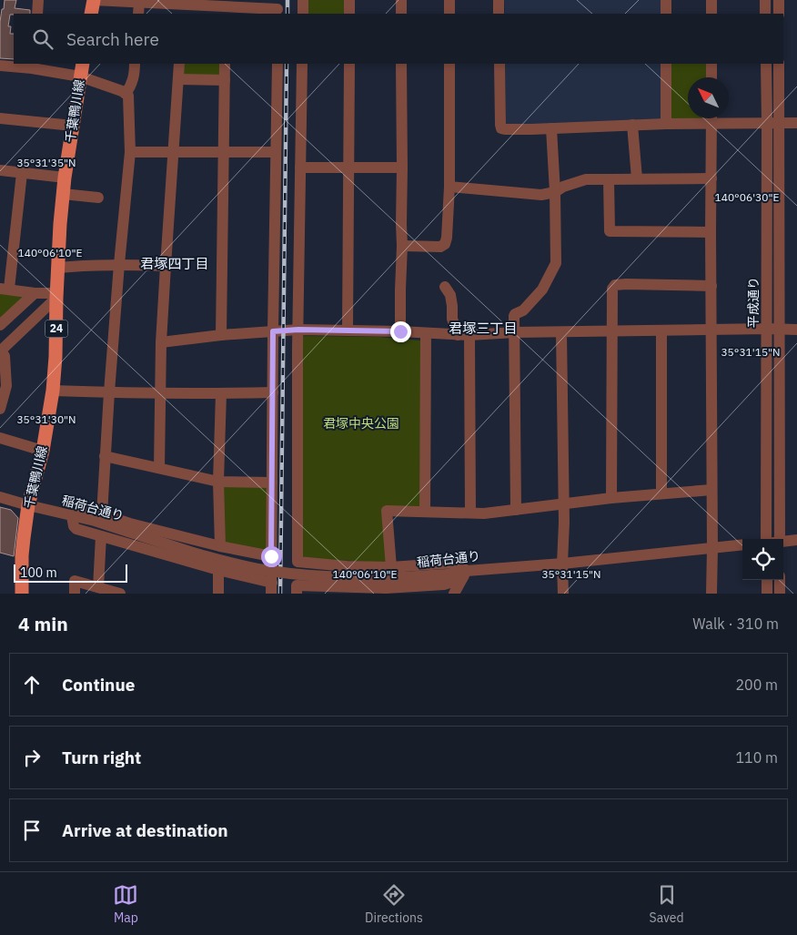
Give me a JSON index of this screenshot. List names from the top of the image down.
{
  "streets": {
    "main road": ["千葉鴨川線", "24"],
    "street": ["平成通り", "稲荷台通り"]
  },
  "crossings": [
    ["千葉鴨川線", "稲荷台通り"]
  ],
  "districts": ["君塚四丁目", "君塚三丁目"],
  "parks": ["君塚中央公園"],
  "scale_bar": "100 m",
  "north": "top left",
  "page": {
    "search": "Search here",
    "scale": "100 m",
    "heading": ["4 min", "Walk · 310 m"],
    "list": [
      ["Continue", "200 m"],
      ["Turn right", "110 m"],
      "Arrive at destination"
    ],
    "nav": ["Map", "Directions", "Saved"]
  },
  "coordinates": [
    "35°31'35\"N",
    "140°06'30\"E",
    "140°06'10\"E",
    "35°31'15\"N",
    "35°31'30\"N"
  ]
}
